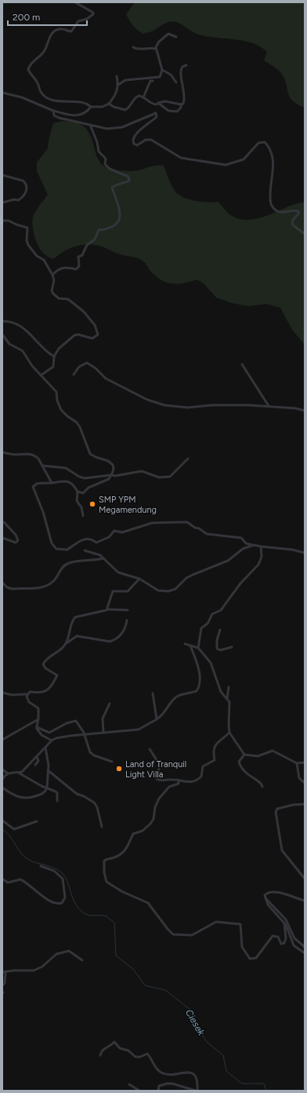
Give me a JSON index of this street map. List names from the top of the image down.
{
  "water": ["Ciesek"],
  "places": ["SMP YPM Megamendung", "Land of Tranquil Light Villa"],
  "scale_bar": "200 m"
}
